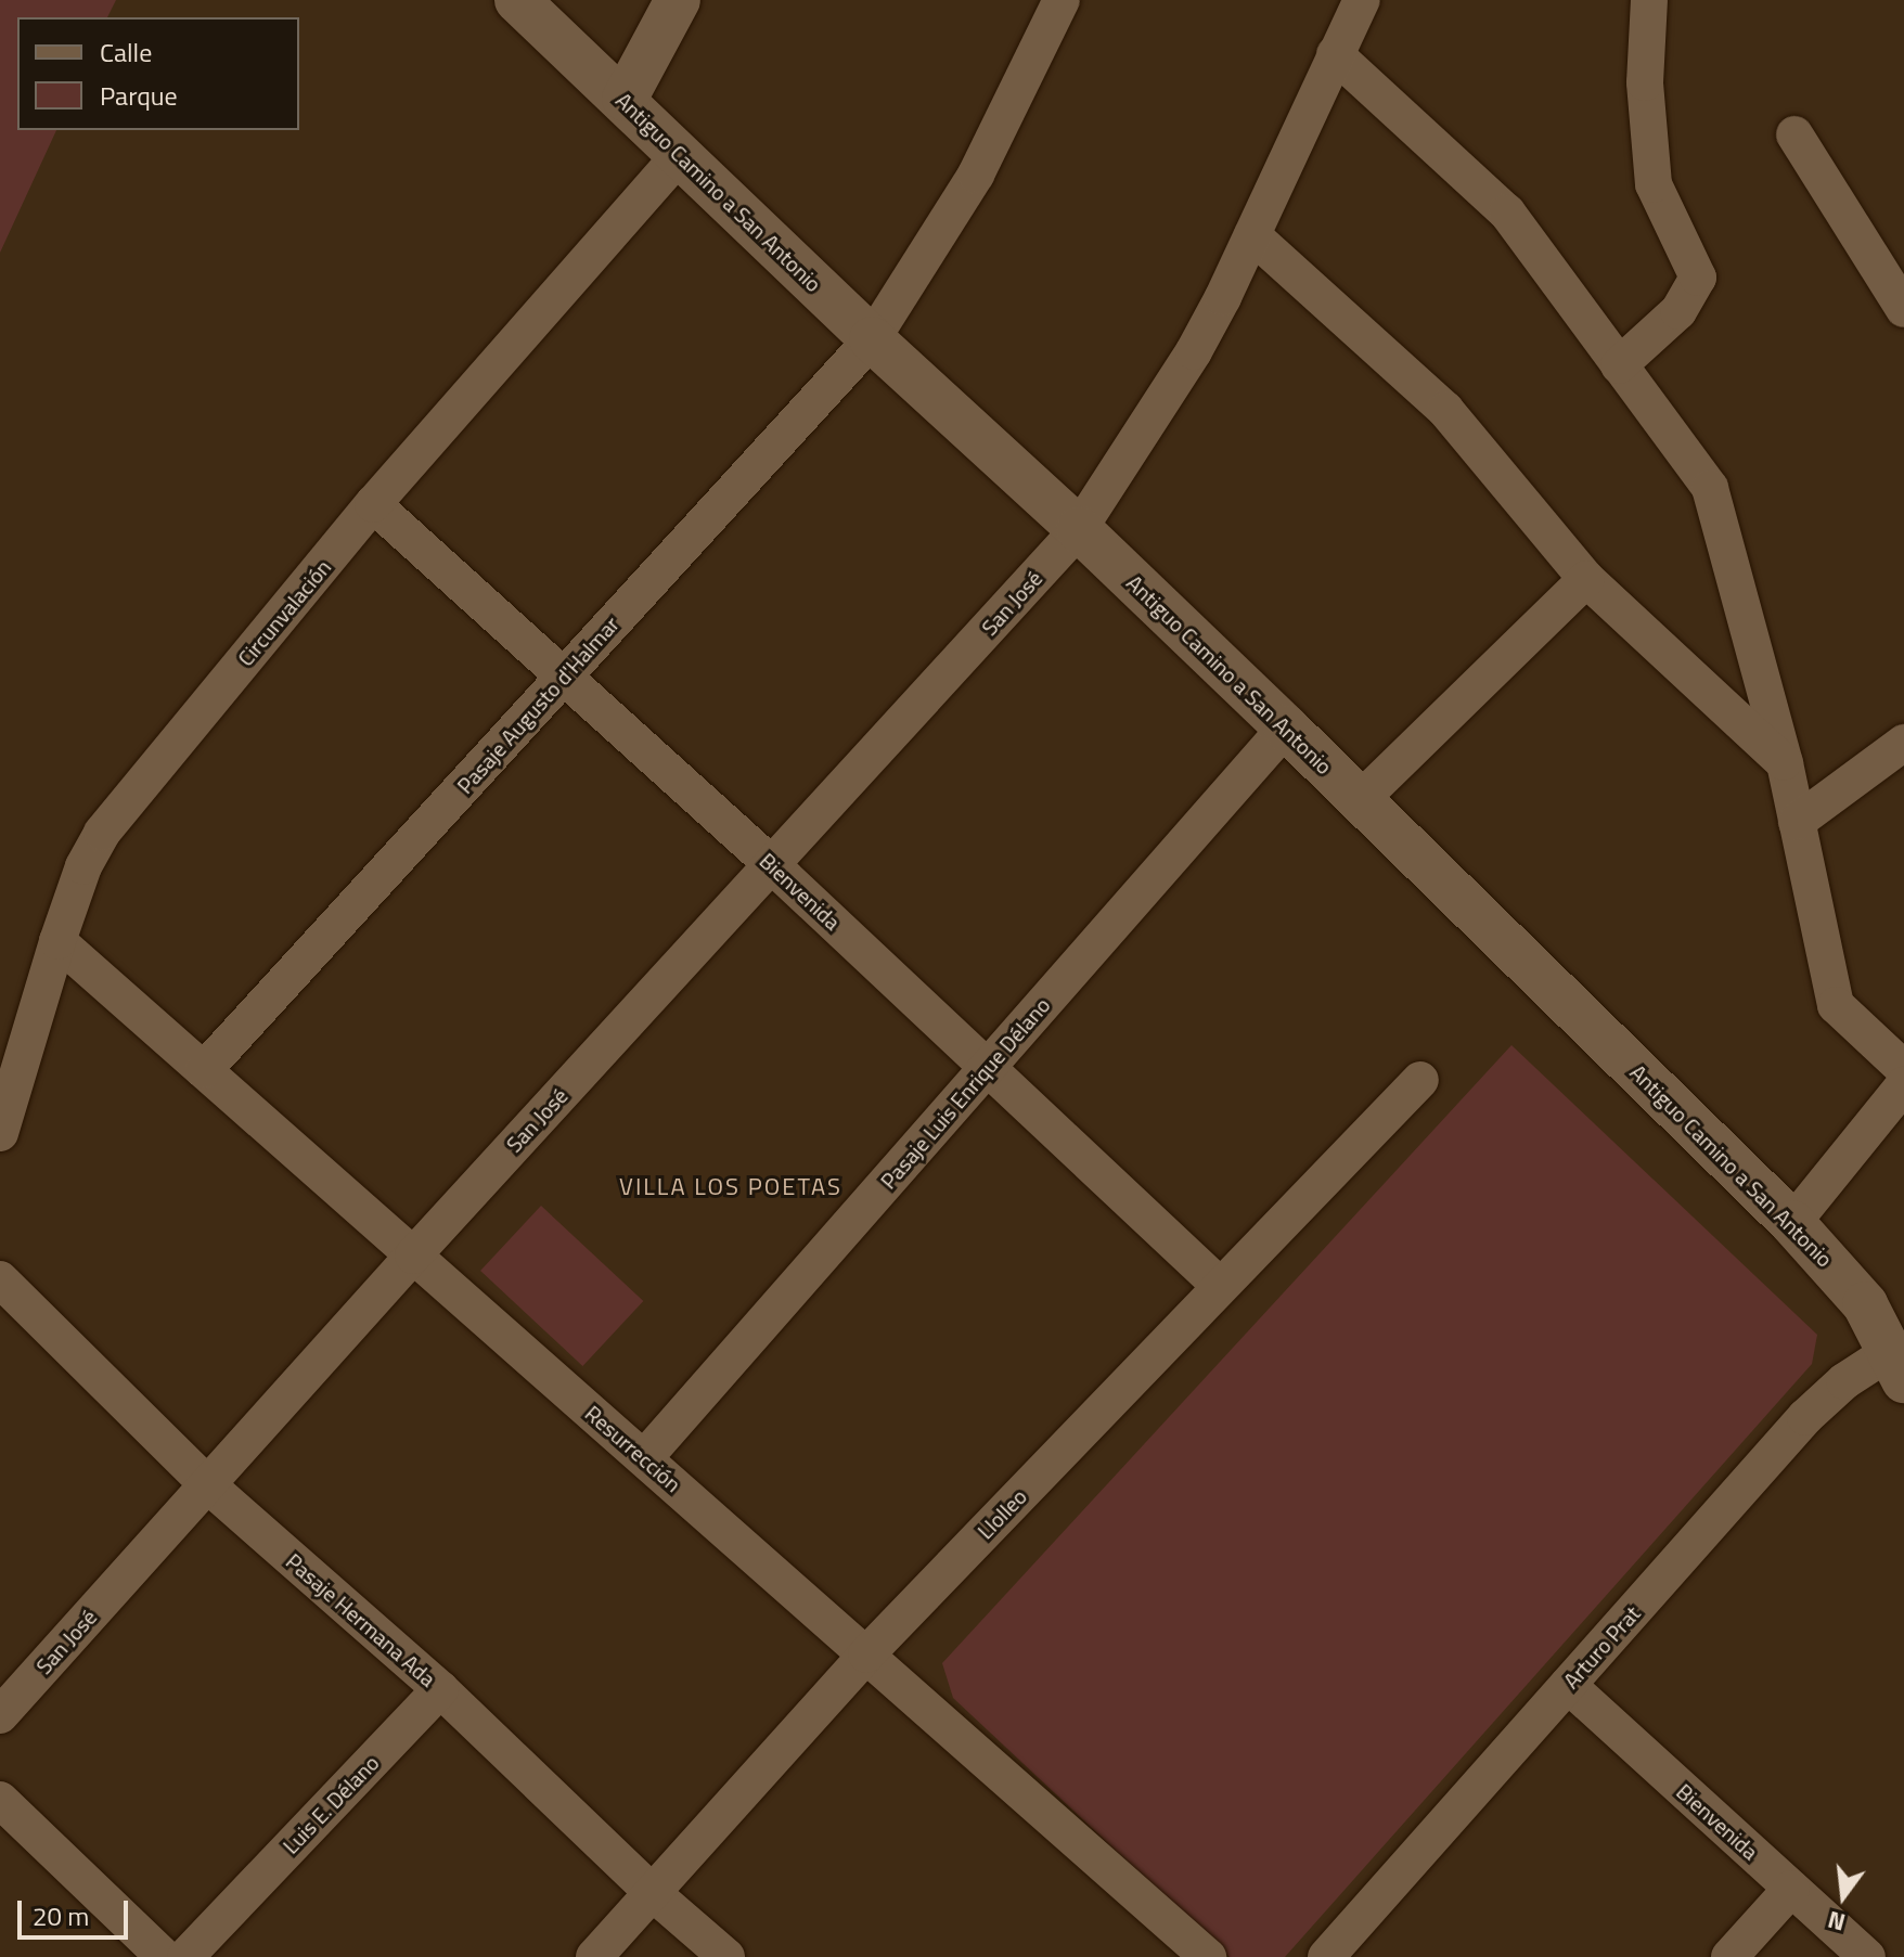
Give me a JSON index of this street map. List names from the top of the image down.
{
  "streets": {
    "street": [
      "Antiguo Camino a San Antonio",
      "San José",
      "Circunvalación",
      "Pasaje Augusto d'Halmar",
      "Bienvenida",
      "Pasaje Luis Enrique Délano",
      "Resurrección",
      "Llolleo",
      "Pasaje Hermana Ada",
      "Arturo Prat",
      "Luis E. Délano"
    ]
  },
  "crossings": [
    ["Antiguo Camino a San Antonio", "San José"],
    ["Antiguo Camino a San Antonio", "Circunvalación"],
    ["Antiguo Camino a San Antonio", "Pasaje Augusto d'Halmar"],
    ["Antiguo Camino a San Antonio", "Pasaje Luis Enrique Délano"],
    ["Antiguo Camino a San Antonio", "Arturo Prat"],
    ["San José", "Bienvenida"],
    ["San José", "Resurrección"],
    ["San José", "Pasaje Hermana Ada"],
    ["Circunvalación", "Bienvenida"],
    ["Circunvalación", "Resurrección"],
    ["Pasaje Augusto d'Halmar", "Bienvenida"],
    ["Pasaje Augusto d'Halmar", "Resurrección"],
    ["Bienvenida", "Pasaje Luis Enrique Délano"],
    ["Bienvenida", "Llolleo"],
    ["Bienvenida", "Arturo Prat"],
    ["Pasaje Luis Enrique Délano", "Resurrección"],
    ["Resurrección", "Llolleo"],
    ["Llolleo", "Pasaje Hermana Ada"],
    ["Pasaje Hermana Ada", "Luis E. Délano"]
  ],
  "districts": ["VILLA LOS POETAS"],
  "legend": ["Calle", "Parque"],
  "scale_bar": "20 m",
  "north": "bottom"
}
